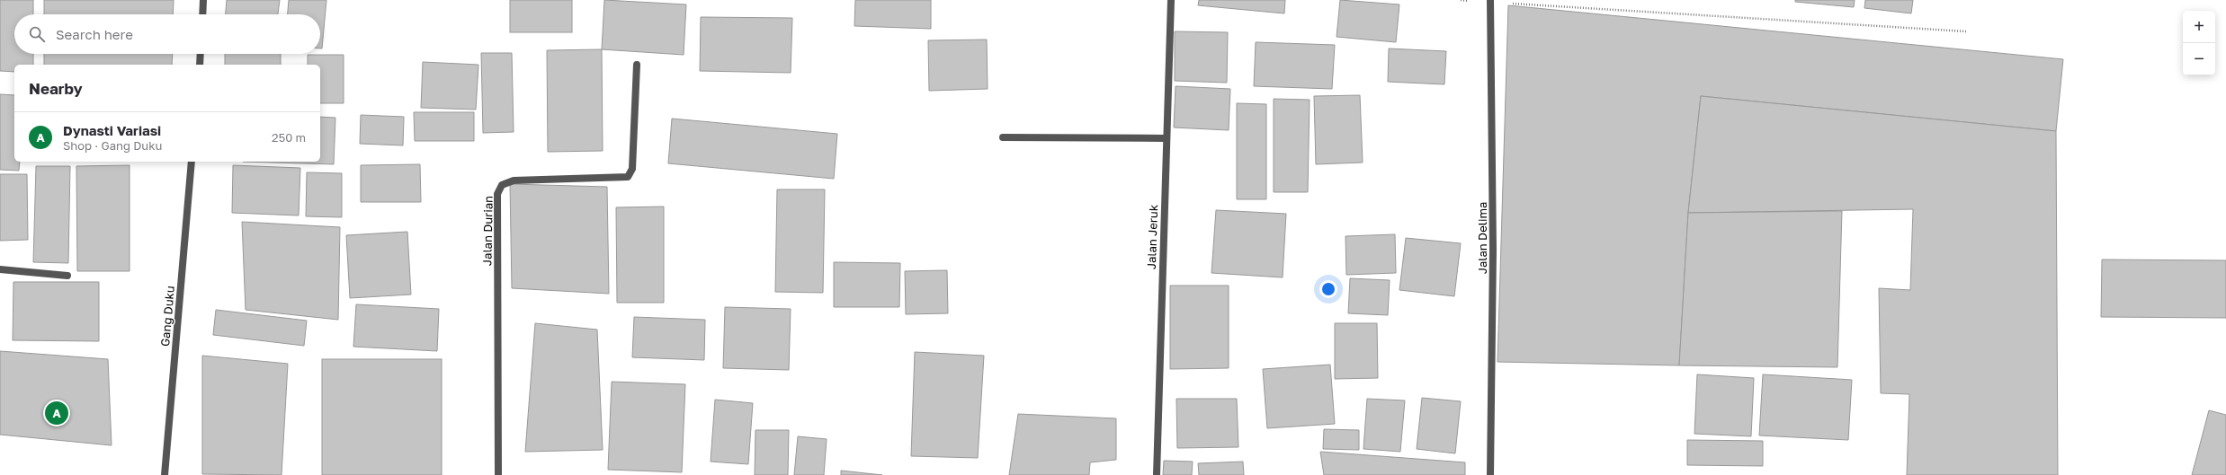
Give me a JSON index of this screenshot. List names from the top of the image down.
{
  "streets": {
    "street": [
      "Jalan Durian",
      "Jalan Jeruk",
      "Jalan Delima",
      "Gang Duku"
    ]
  },
  "page": {
    "map_buttons": ["+", "−"],
    "search": "Search here",
    "heading": "Nearby",
    "list": [
      {
        "mark": "A",
        "name": "Dynasti Variasi",
        "note": "Shop · Gang Duku",
        "value": "250 m"
      }
    ],
    "pins": "A"
  }
}
